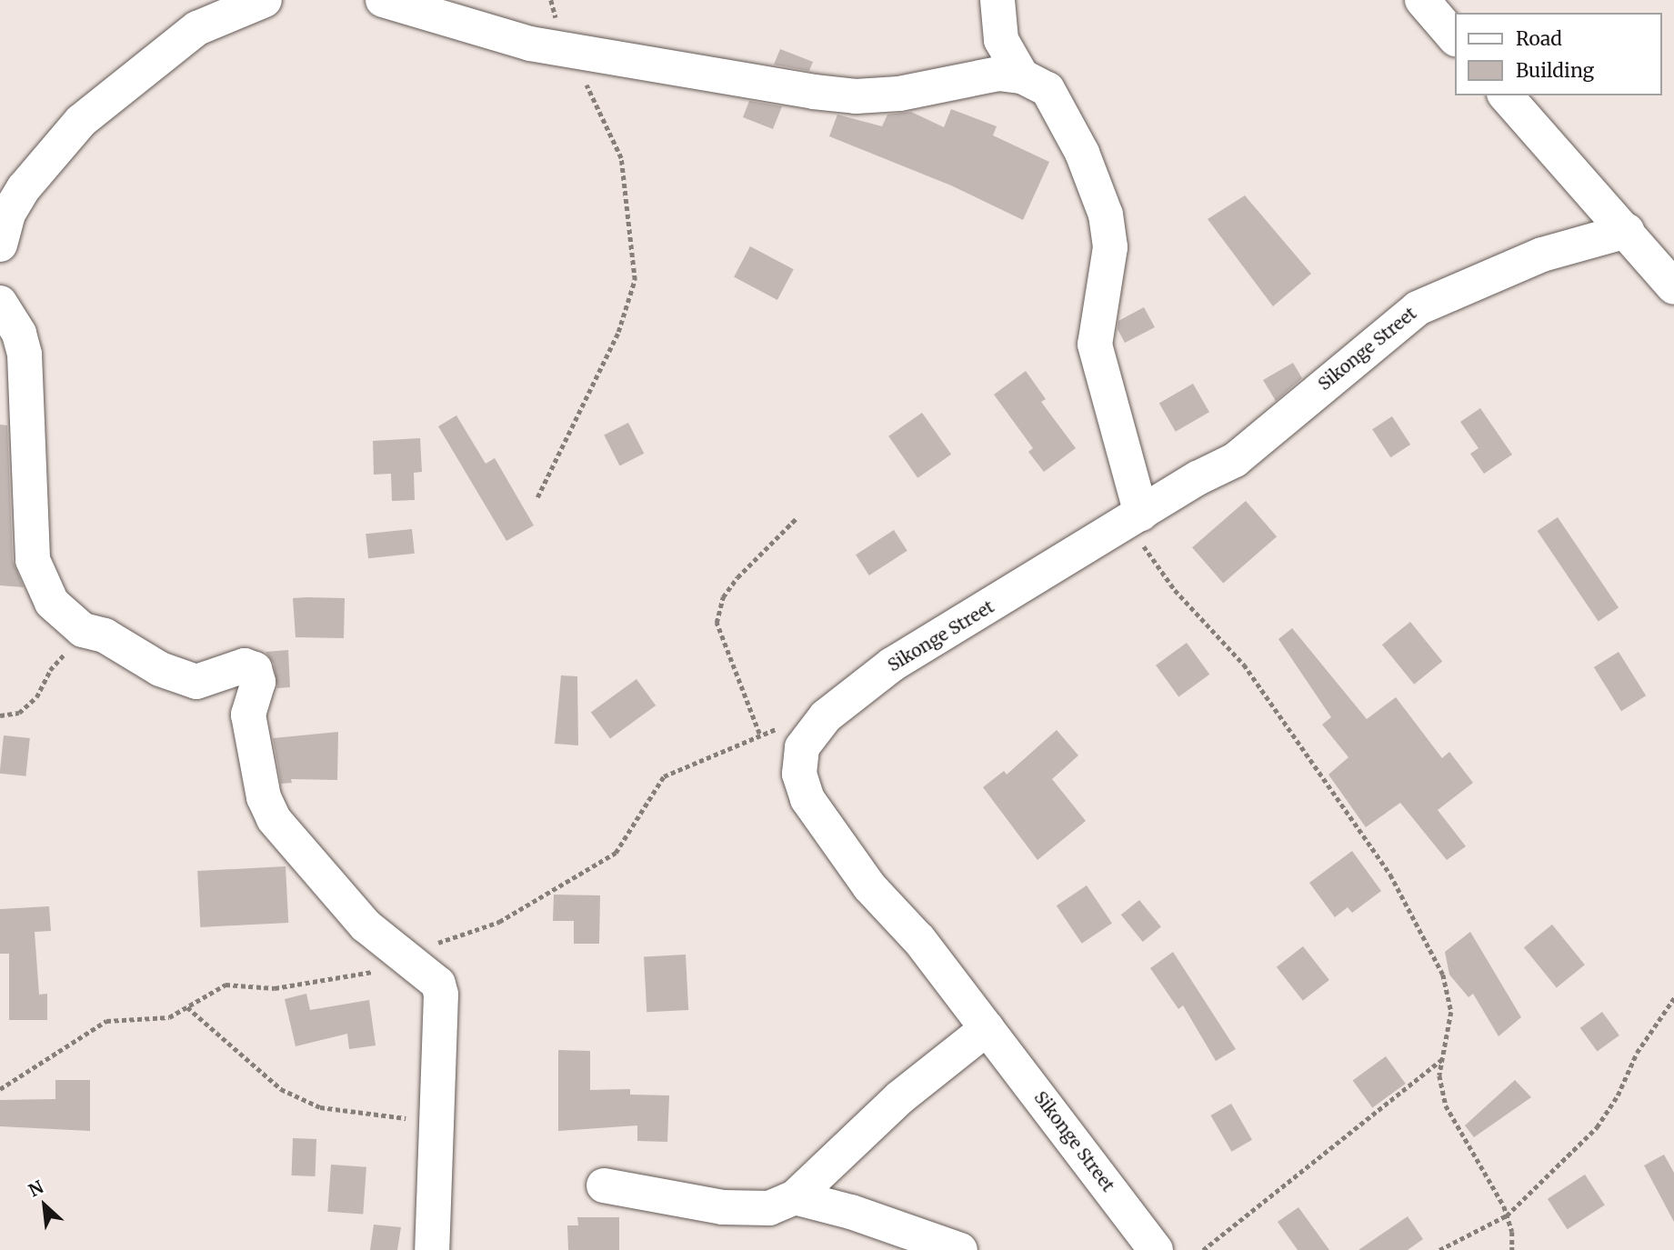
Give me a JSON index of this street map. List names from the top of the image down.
{
  "streets": {
    "street": ["Sikonge Street"]
  },
  "legend": ["Road", "Building"],
  "north": "top left"
}
